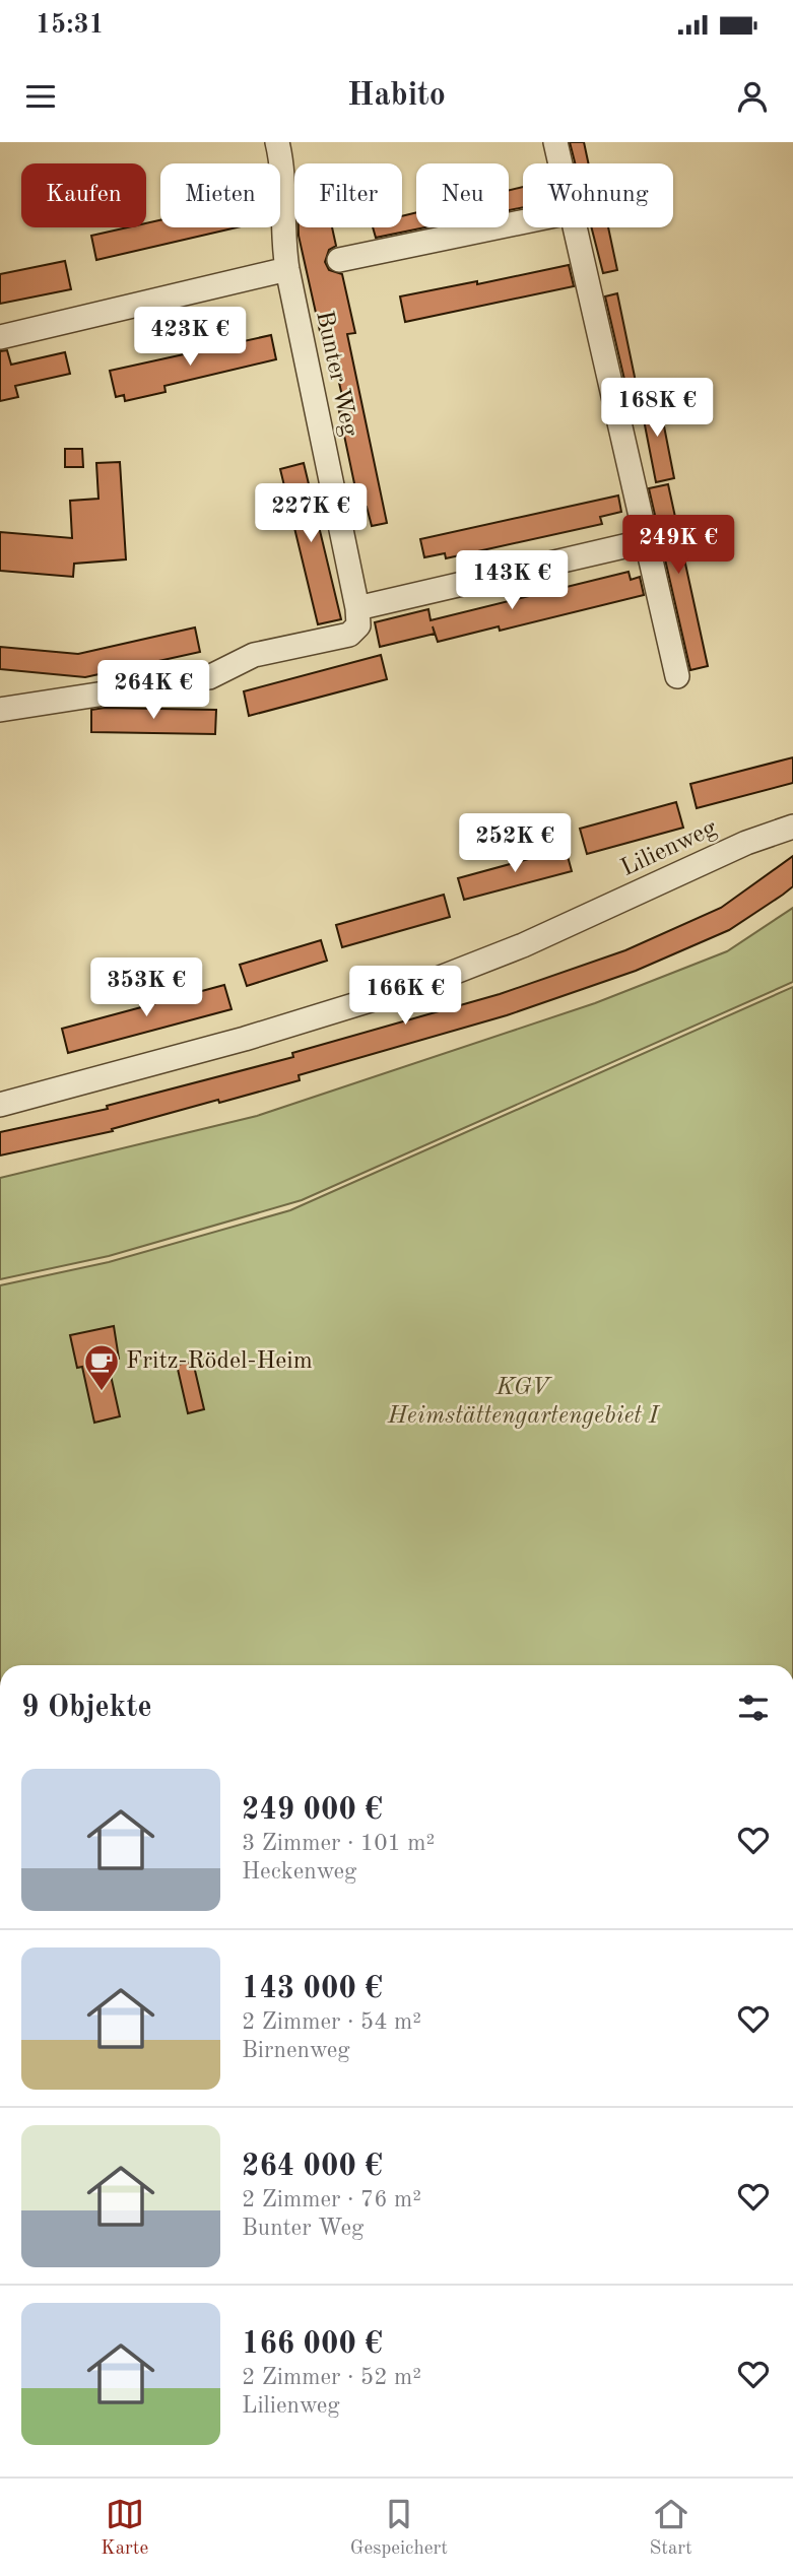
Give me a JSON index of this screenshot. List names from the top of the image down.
{
  "streets": {
    "street": ["Bunter Weg", "Lilienweg"]
  },
  "parks": ["KGV Heimstättengartengebiet I"],
  "places": {
    "cafe": ["Fritz-Rödel-Heim"]
  },
  "page": {
    "status": "15:31",
    "header": "Habito",
    "chip": [
      "Kaufen",
      "Mieten",
      "Filter",
      "Neu",
      "Wohnung"
    ],
    "price": [
      "423K €",
      "168K €",
      "227K €",
      "249K €",
      "143K €",
      "264K €",
      "252K €",
      "353K €",
      "166K €"
    ],
    "heading": "9 Objekte",
    "list": [
      {
        "name": "249 000 €",
        "note": "3 Zimmer · 101 m² · Heckenweg"
      },
      {
        "name": "143 000 €",
        "note": "2 Zimmer · 54 m² · Birnenweg"
      },
      {
        "name": "264 000 €",
        "note": "2 Zimmer · 76 m² · Bunter Weg"
      },
      {
        "name": "166 000 €",
        "note": "2 Zimmer · 52 m² · Lilienweg"
      }
    ],
    "tabs": ["Karte", "Gespeichert", "Start"]
  }
}
